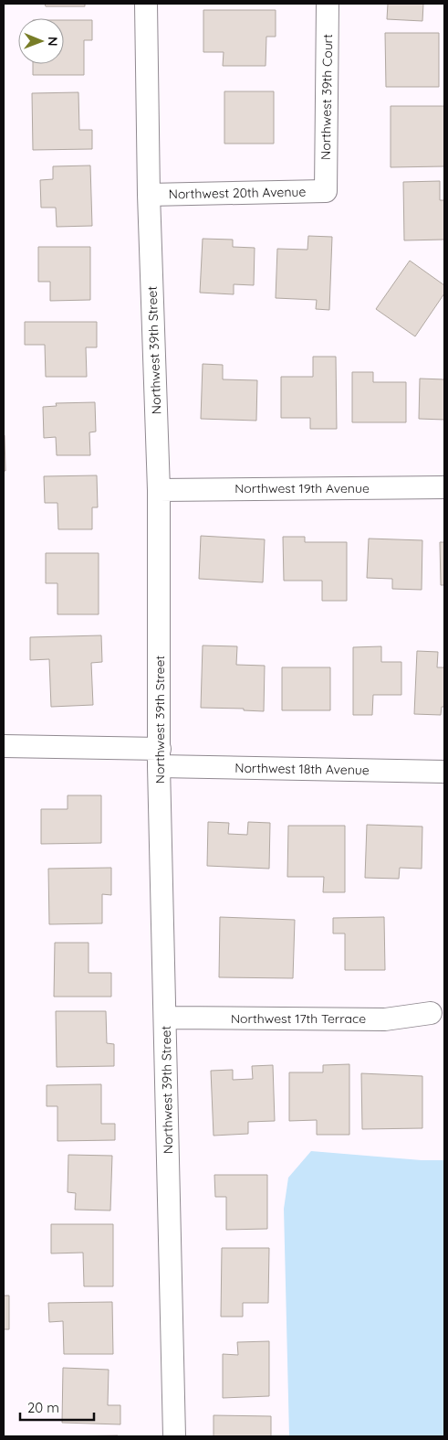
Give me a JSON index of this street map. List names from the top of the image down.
{
  "streets": {
    "street": [
      "Northwest 39th Court",
      "Northwest 20th Avenue",
      "Northwest 39th Street",
      "Northwest 19th Avenue",
      "Northwest 18th Avenue",
      "Northwest 17th Terrace"
    ]
  },
  "crossings": [
    ["Northwest 39th Court", "Northwest 20th Avenue"],
    ["Northwest 20th Avenue", "Northwest 39th Street"],
    ["Northwest 39th Street", "Northwest 19th Avenue"],
    ["Northwest 39th Street", "Northwest 18th Avenue"],
    ["Northwest 39th Street", "Northwest 17th Terrace"]
  ],
  "scale_bar": "20 m",
  "north": "right"
}
